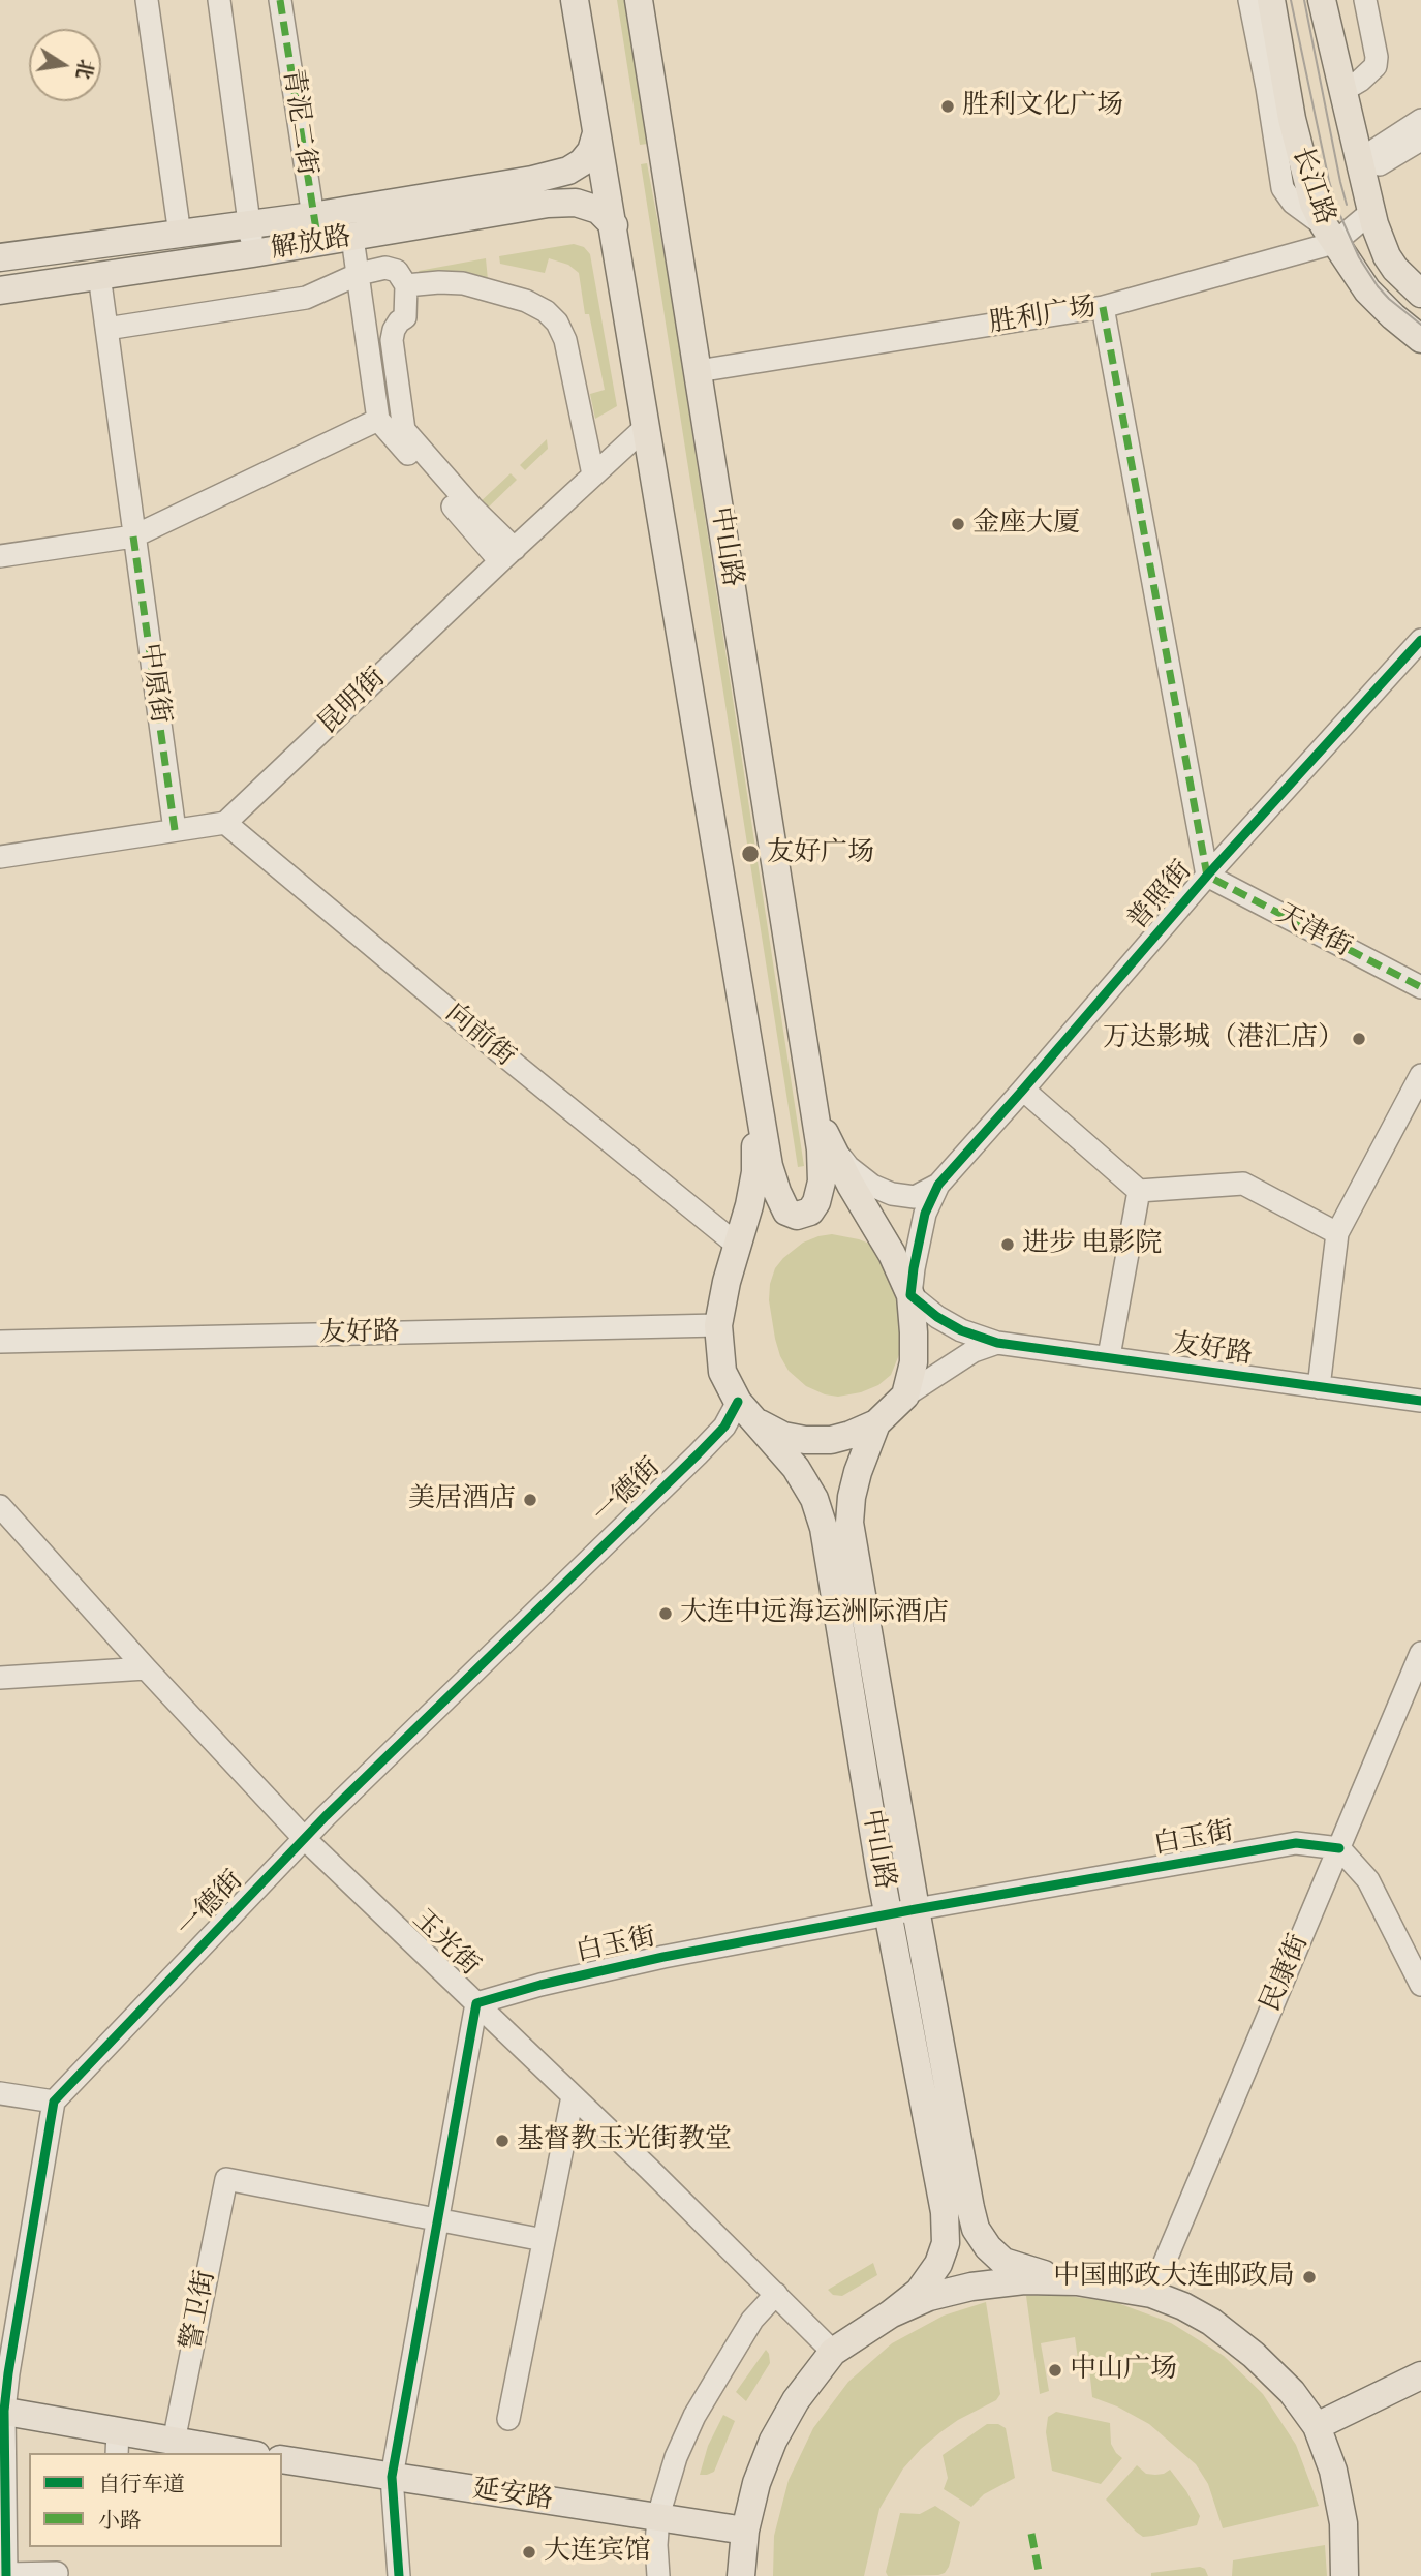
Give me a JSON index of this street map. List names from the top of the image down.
{
  "streets": {
    "main road": [
      "长江路",
      "解放路",
      "中山路",
      "延安路"
    ],
    "street": [
      "青泥二街",
      "胜利广场",
      "中原街",
      "昆明街",
      "普照街",
      "天津街",
      "向前街",
      "友好路",
      "一德街",
      "白玉街",
      "玉光街",
      "民康街",
      "警卫街"
    ]
  },
  "crossings": [
    ["青泥二街", "解放路"],
    ["长江路", "胜利广场"],
    ["解放路", "中原街"],
    ["胜利广场", "中山路"],
    ["中山路", "白玉街"],
    ["昆明街", "向前街"],
    ["普照街", "天津街"],
    ["一德街", "玉光街"],
    ["白玉街", "玉光街"],
    ["白玉街", "民康街"]
  ],
  "places": [
    "胜利文化广场",
    "金座大厦",
    "友好广场",
    "万达影城（港汇店）",
    "进步 电影院",
    "美居酒店",
    "大连中远海运洲际酒店",
    "基督教玉光街教堂",
    "中国邮政大连邮政局",
    "中山广场",
    "大连宾馆"
  ],
  "legend": ["自行车道", "小路"],
  "north": "right"
}
